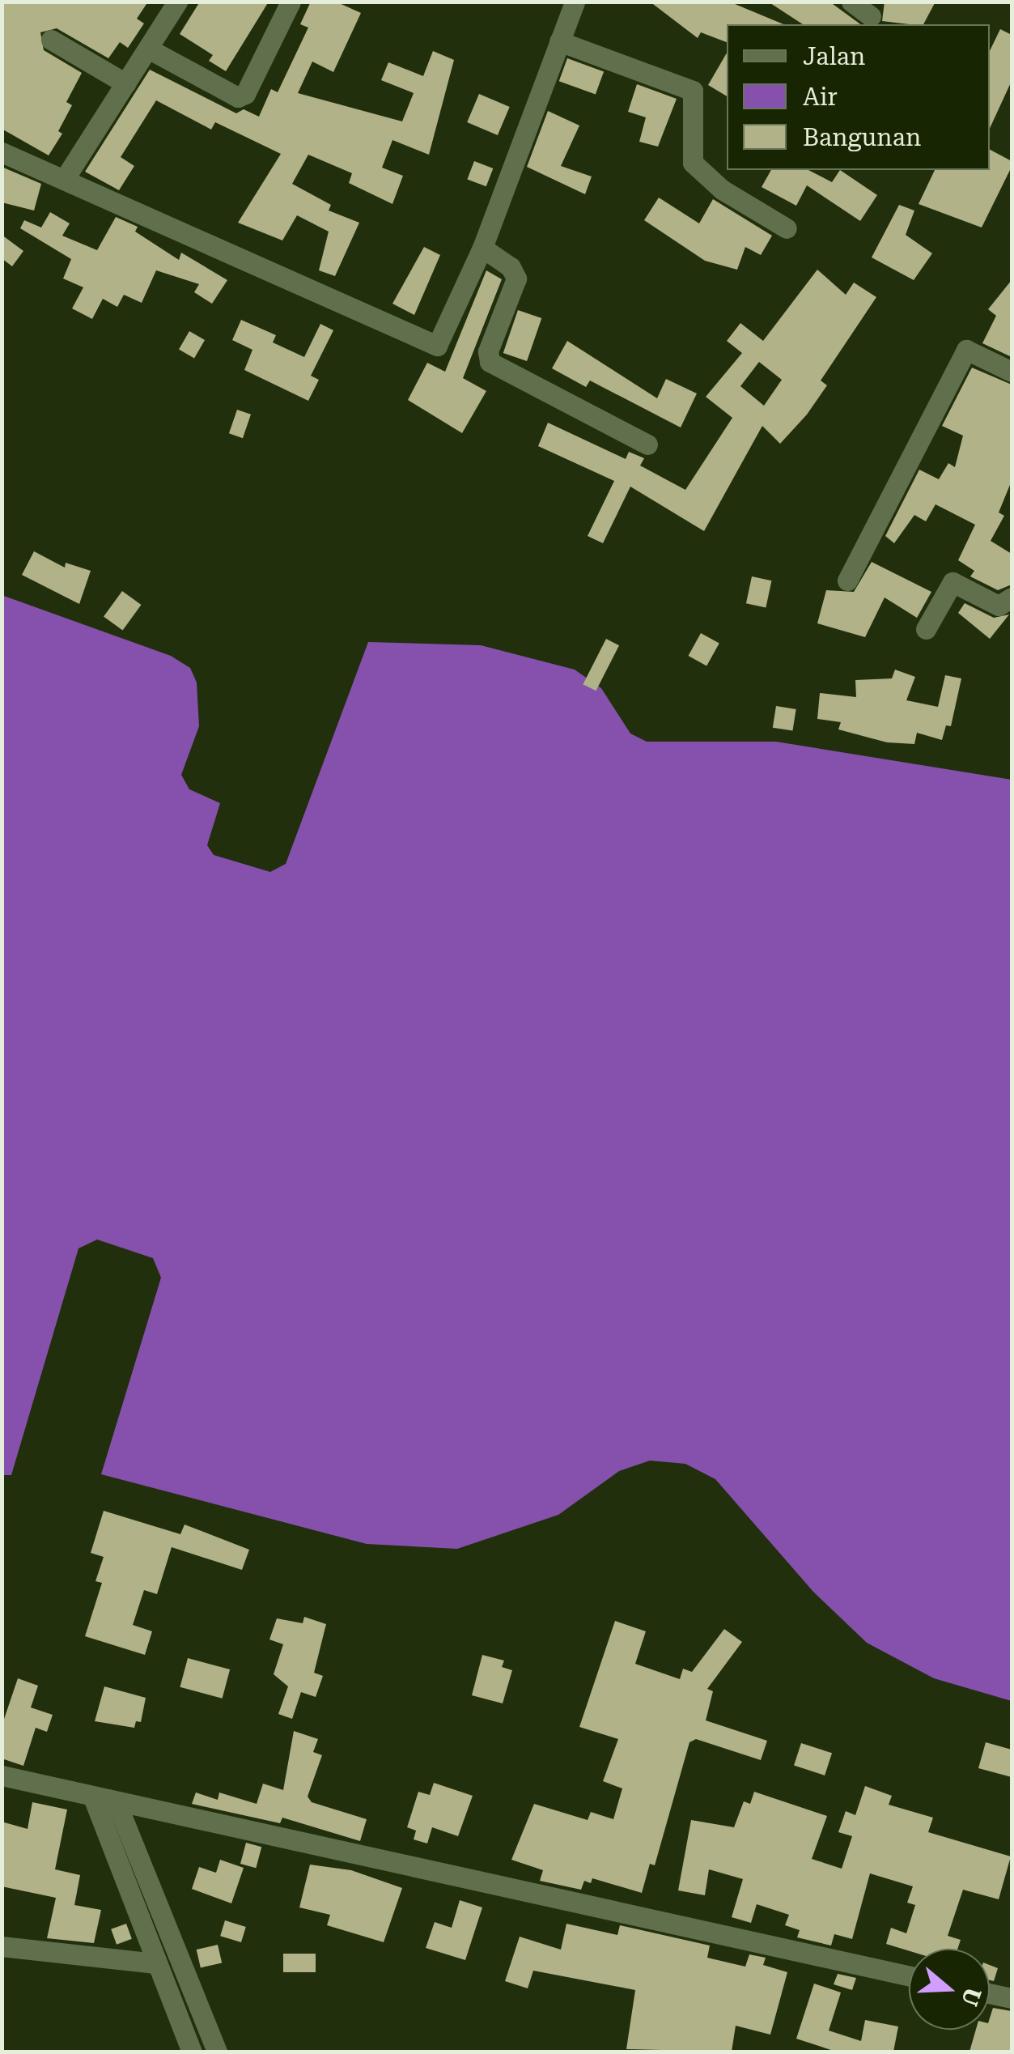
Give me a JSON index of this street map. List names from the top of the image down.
{
  "legend": ["Jalan", "Air", "Bangunan"],
  "north": "right"
}
